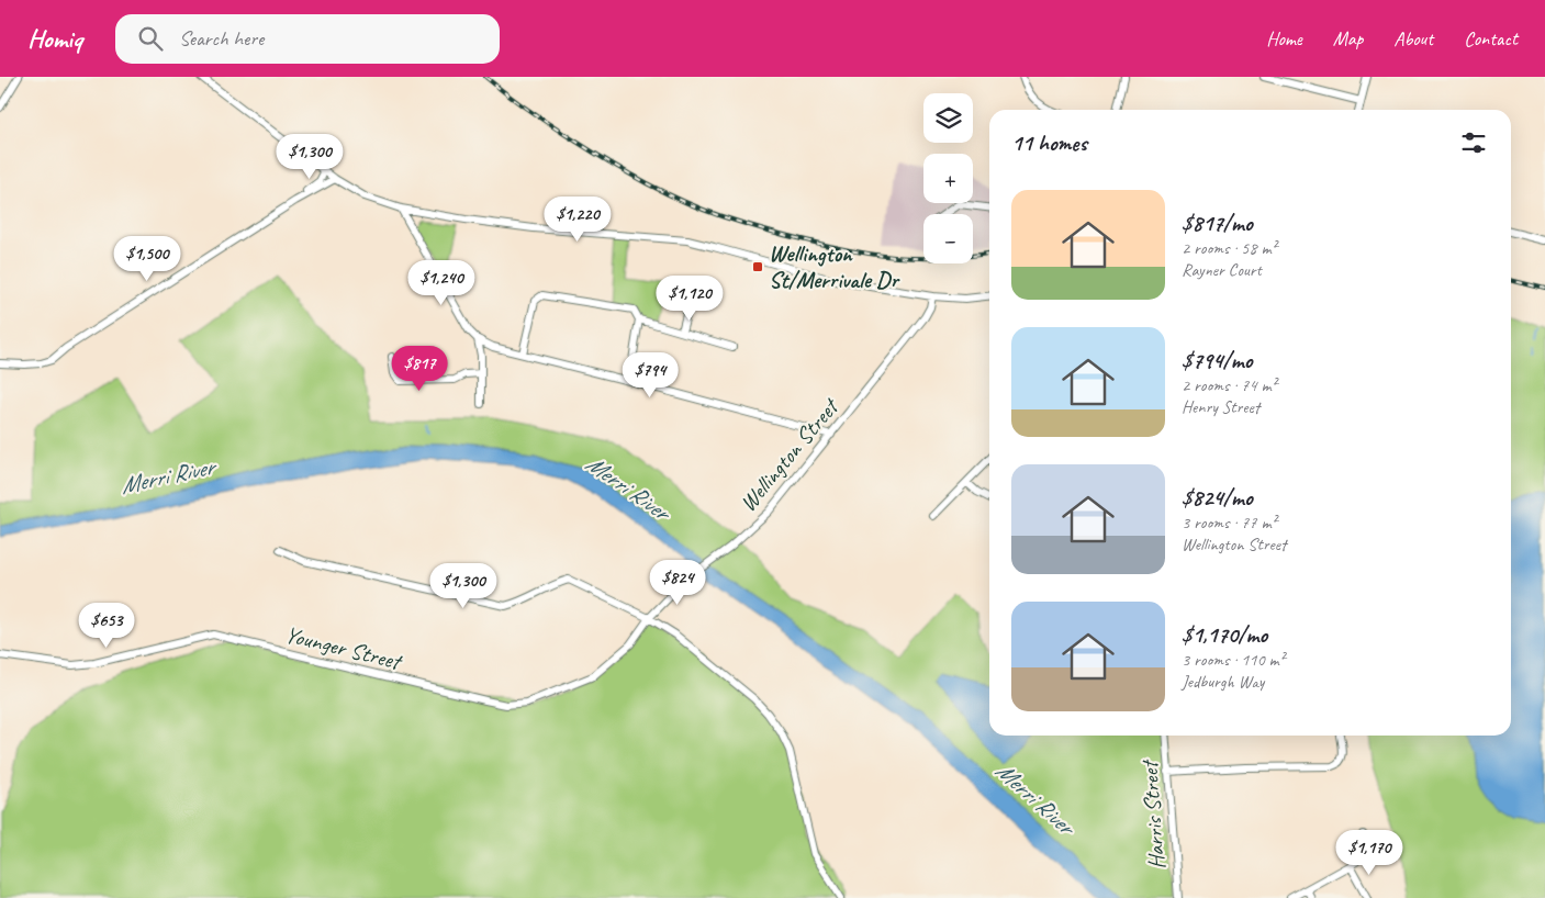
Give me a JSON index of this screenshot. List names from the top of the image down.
{
  "streets": {
    "street": ["Wellington Street", "Younger Street", "Harris Street"]
  },
  "crossings": [
    ["Wellington Street", "Younger Street"]
  ],
  "water": ["Merri River"],
  "places": {
    "transit": ["Wellington St/Merrivale Dr"]
  },
  "page": {
    "header": "Homiq",
    "search": "Search here",
    "nav": [
      "Home",
      "Map",
      "About",
      "Contact"
    ],
    "map_buttons": ["+", "−"],
    "heading": "11 homes",
    "price": [
      "$1,300",
      "$1,220",
      "$1,500",
      "$1,240",
      "$1,120",
      "$817",
      "$794",
      "$824",
      "$1,300",
      "$653",
      "$1,170"
    ],
    "list": [
      {
        "name": "$817/mo",
        "note": "2 rooms · 58 m² · Rayner Court"
      },
      {
        "name": "$794/mo",
        "note": "2 rooms · 74 m² · Henry Street"
      },
      {
        "name": "$824/mo",
        "note": "3 rooms · 77 m² · Wellington Street"
      },
      {
        "name": "$1,170/mo",
        "note": "3 rooms · 110 m² · Jedburgh Way"
      }
    ]
  }
}
